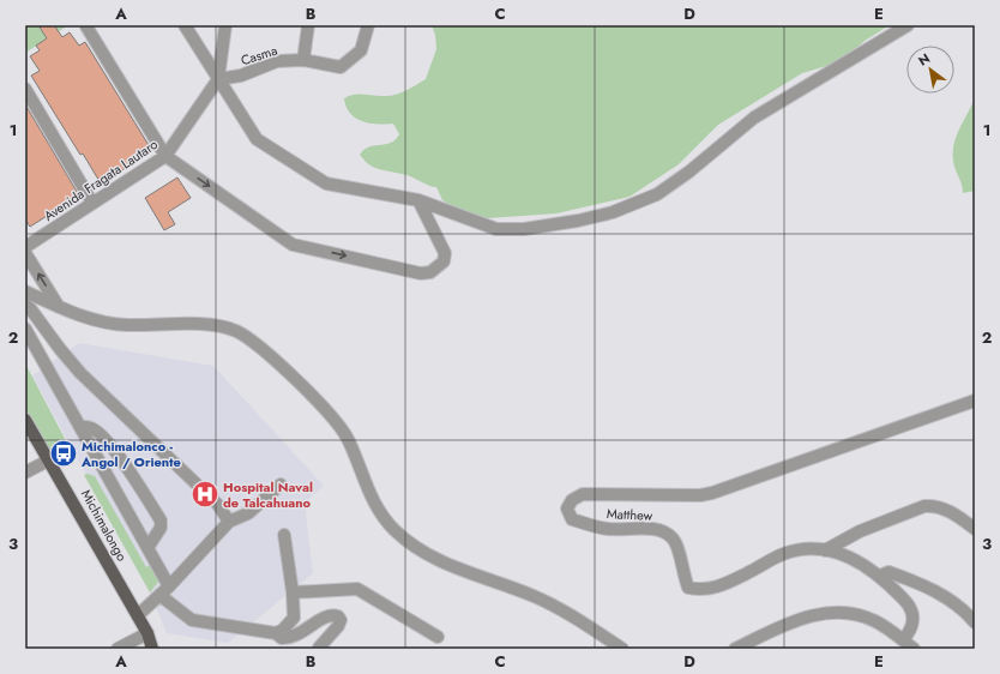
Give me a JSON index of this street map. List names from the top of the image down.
{
  "streets": {
    "main road": ["Michimalongo"],
    "street": ["Casma", "Avenida Fragata Lautaro", "Matthew"]
  },
  "crossings": [
    ["Casma", "Avenida Fragata Lautaro"]
  ],
  "places": {
    "bus stop": ["Michimalonco - Angol / Oriente"],
    "hospital": ["Hospital Naval de Talcahuano"]
  },
  "north": "top left",
  "grid": {
    "columns": [
      "A",
      "B",
      "C",
      "D",
      "E"
    ],
    "rows": ["1", "2", "3"]
  }
}
